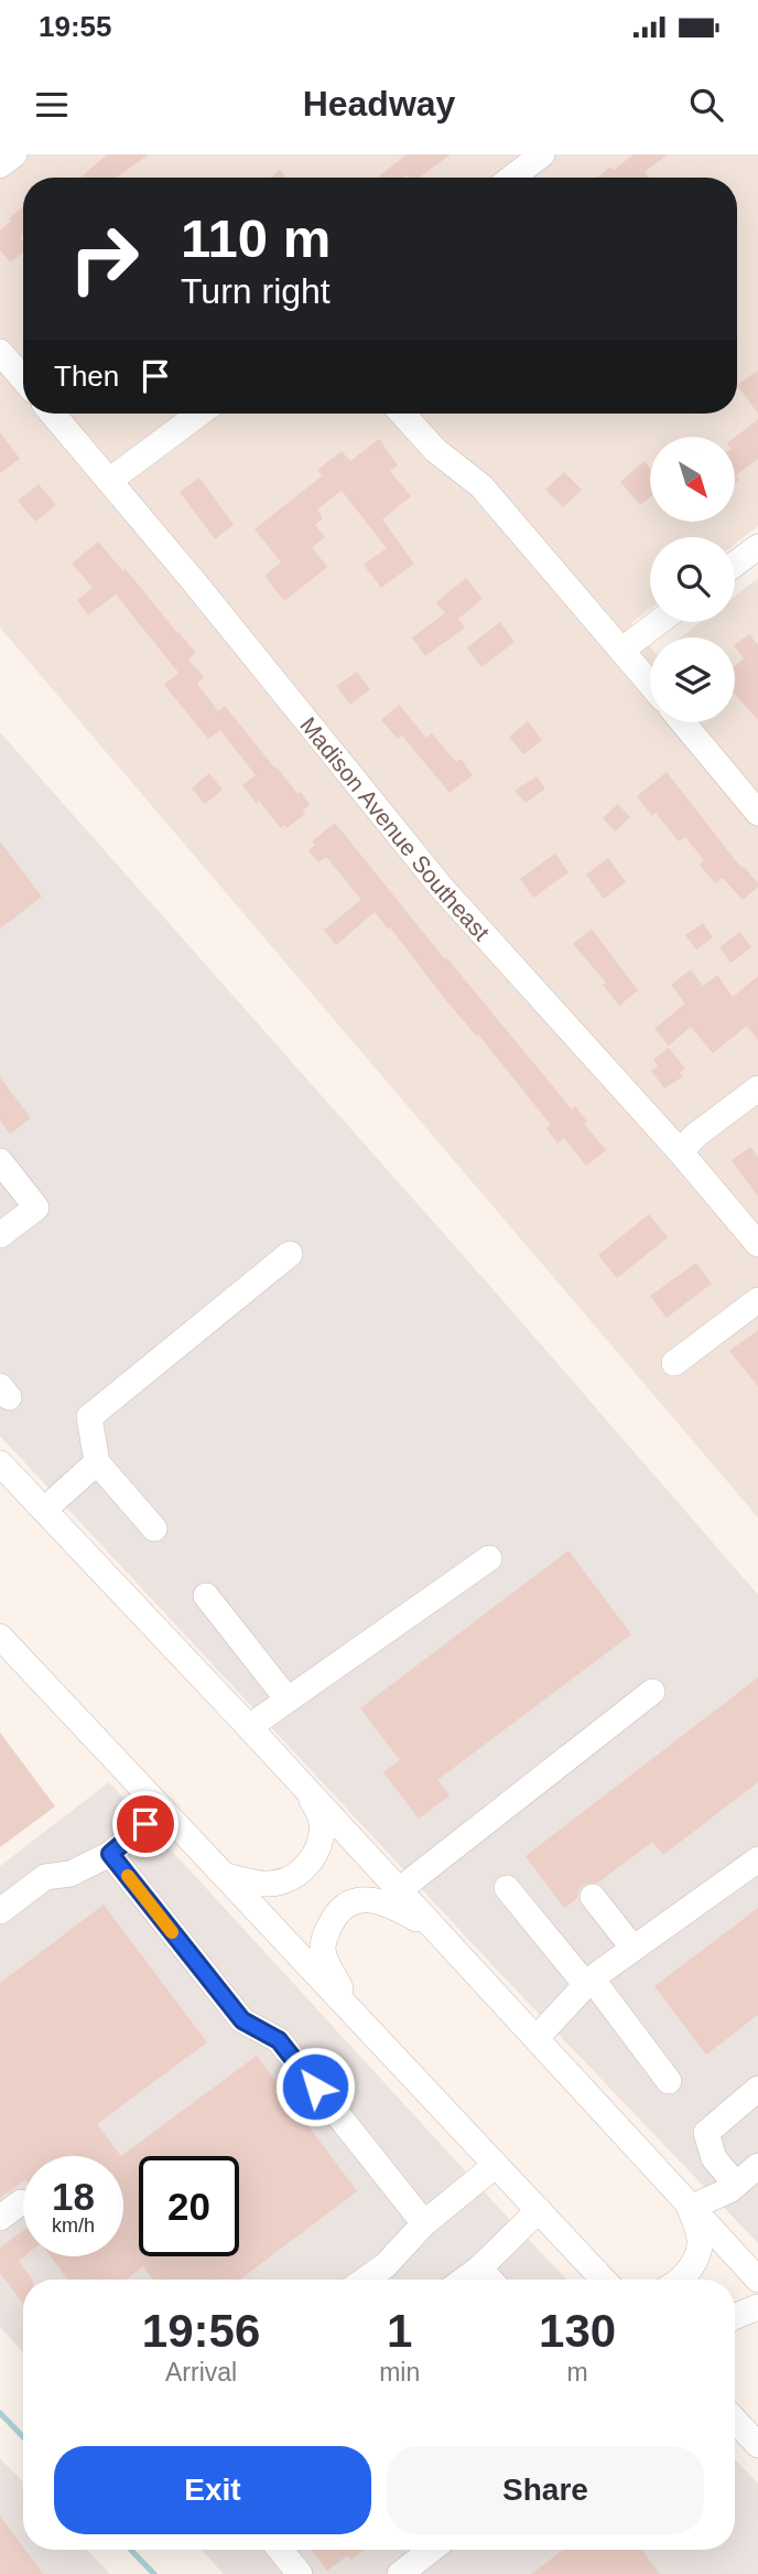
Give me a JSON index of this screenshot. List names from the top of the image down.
{
  "streets": {
    "street": ["Madison Avenue Southeast"]
  },
  "north": "bottom right",
  "page": {
    "status": "19:55",
    "header": "Headway",
    "turn": ["110 m", "Turn right"],
    "then": "Then",
    "speed": "18 km/h",
    "limit": "20",
    "eta": [
      "19:56",
      "Arrival",
      "1",
      "min",
      "130",
      "m"
    ],
    "buttons": ["Exit", "Share"]
  }
}
